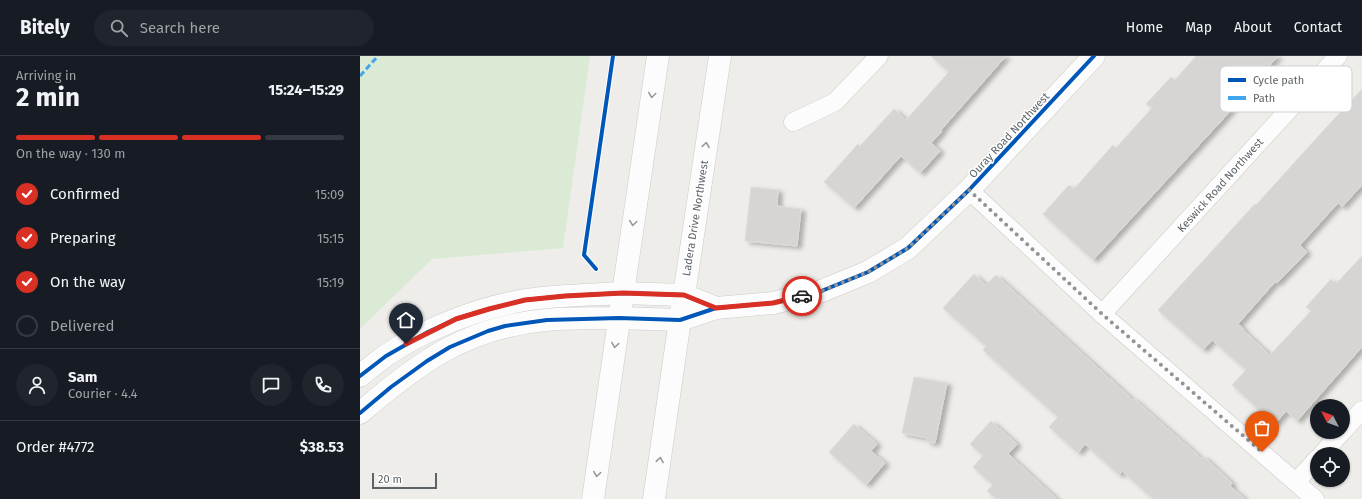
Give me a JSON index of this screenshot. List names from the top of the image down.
{
  "streets": {
    "main road": ["Ouray Road Northwest", "Ladera Drive Northwest"],
    "street": ["Keswick Road Northwest"]
  },
  "crossings": [
    ["Ouray Road Northwest", "Ladera Drive Northwest"]
  ],
  "legend": ["Cycle path", "Path"],
  "scale_bar": "20 m",
  "north": "top left",
  "page": {
    "header": "Bitely",
    "search": "Search here",
    "nav": [
      "Home",
      "Map",
      "About",
      "Contact"
    ],
    "heading": ["2 min", "Arriving in", "15:24–15:29"],
    "panel": [
      "Sam",
      "Courier · 4.4",
      "Order #4772",
      "$38.53"
    ],
    "bar": "On the way · 130 m",
    "list": [
      ["Confirmed", "15:09"],
      ["Preparing", "15:15"],
      ["On the way", "15:19"],
      "Delivered"
    ],
    "scale": "20 m"
  }
}
